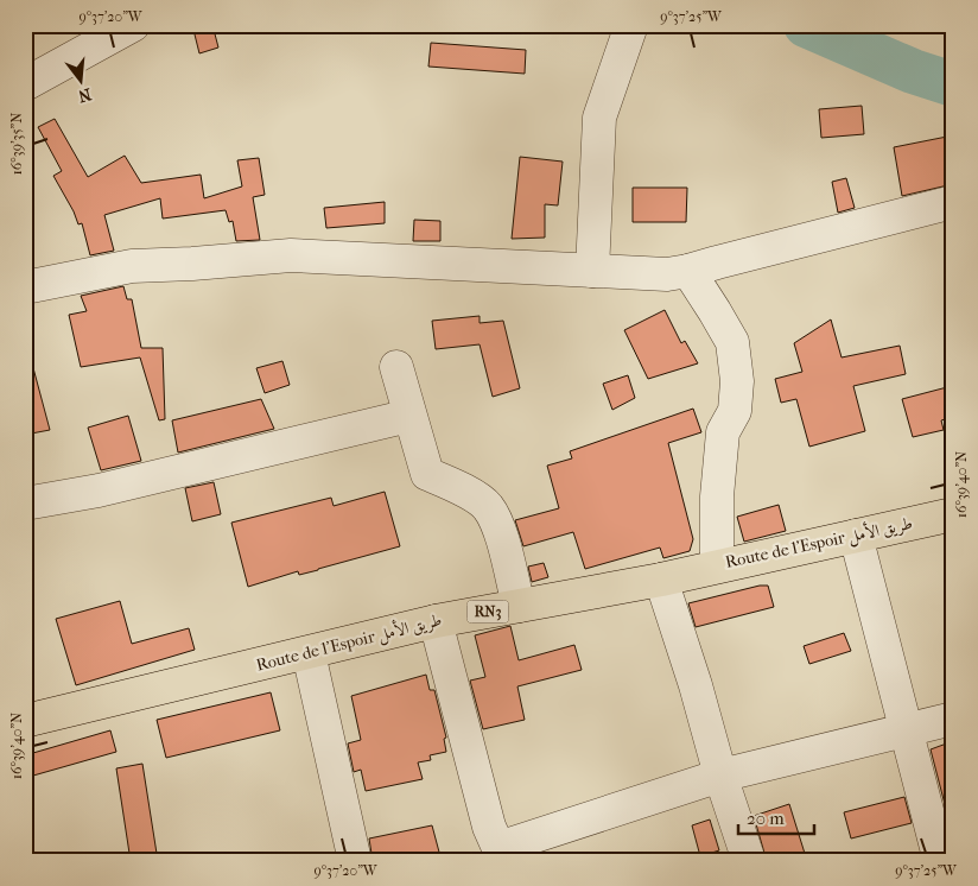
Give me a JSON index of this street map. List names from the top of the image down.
{
  "streets": {
    "highway": ["Route de l’Espoir طريق الأمل", "RN3"]
  },
  "scale_bar": "20 m",
  "north": "bottom",
  "coordinates": [
    "9°37'20\"W",
    "9°37'25\"W",
    "16°39'35\"N",
    "16°39'40\"N"
  ]
}
